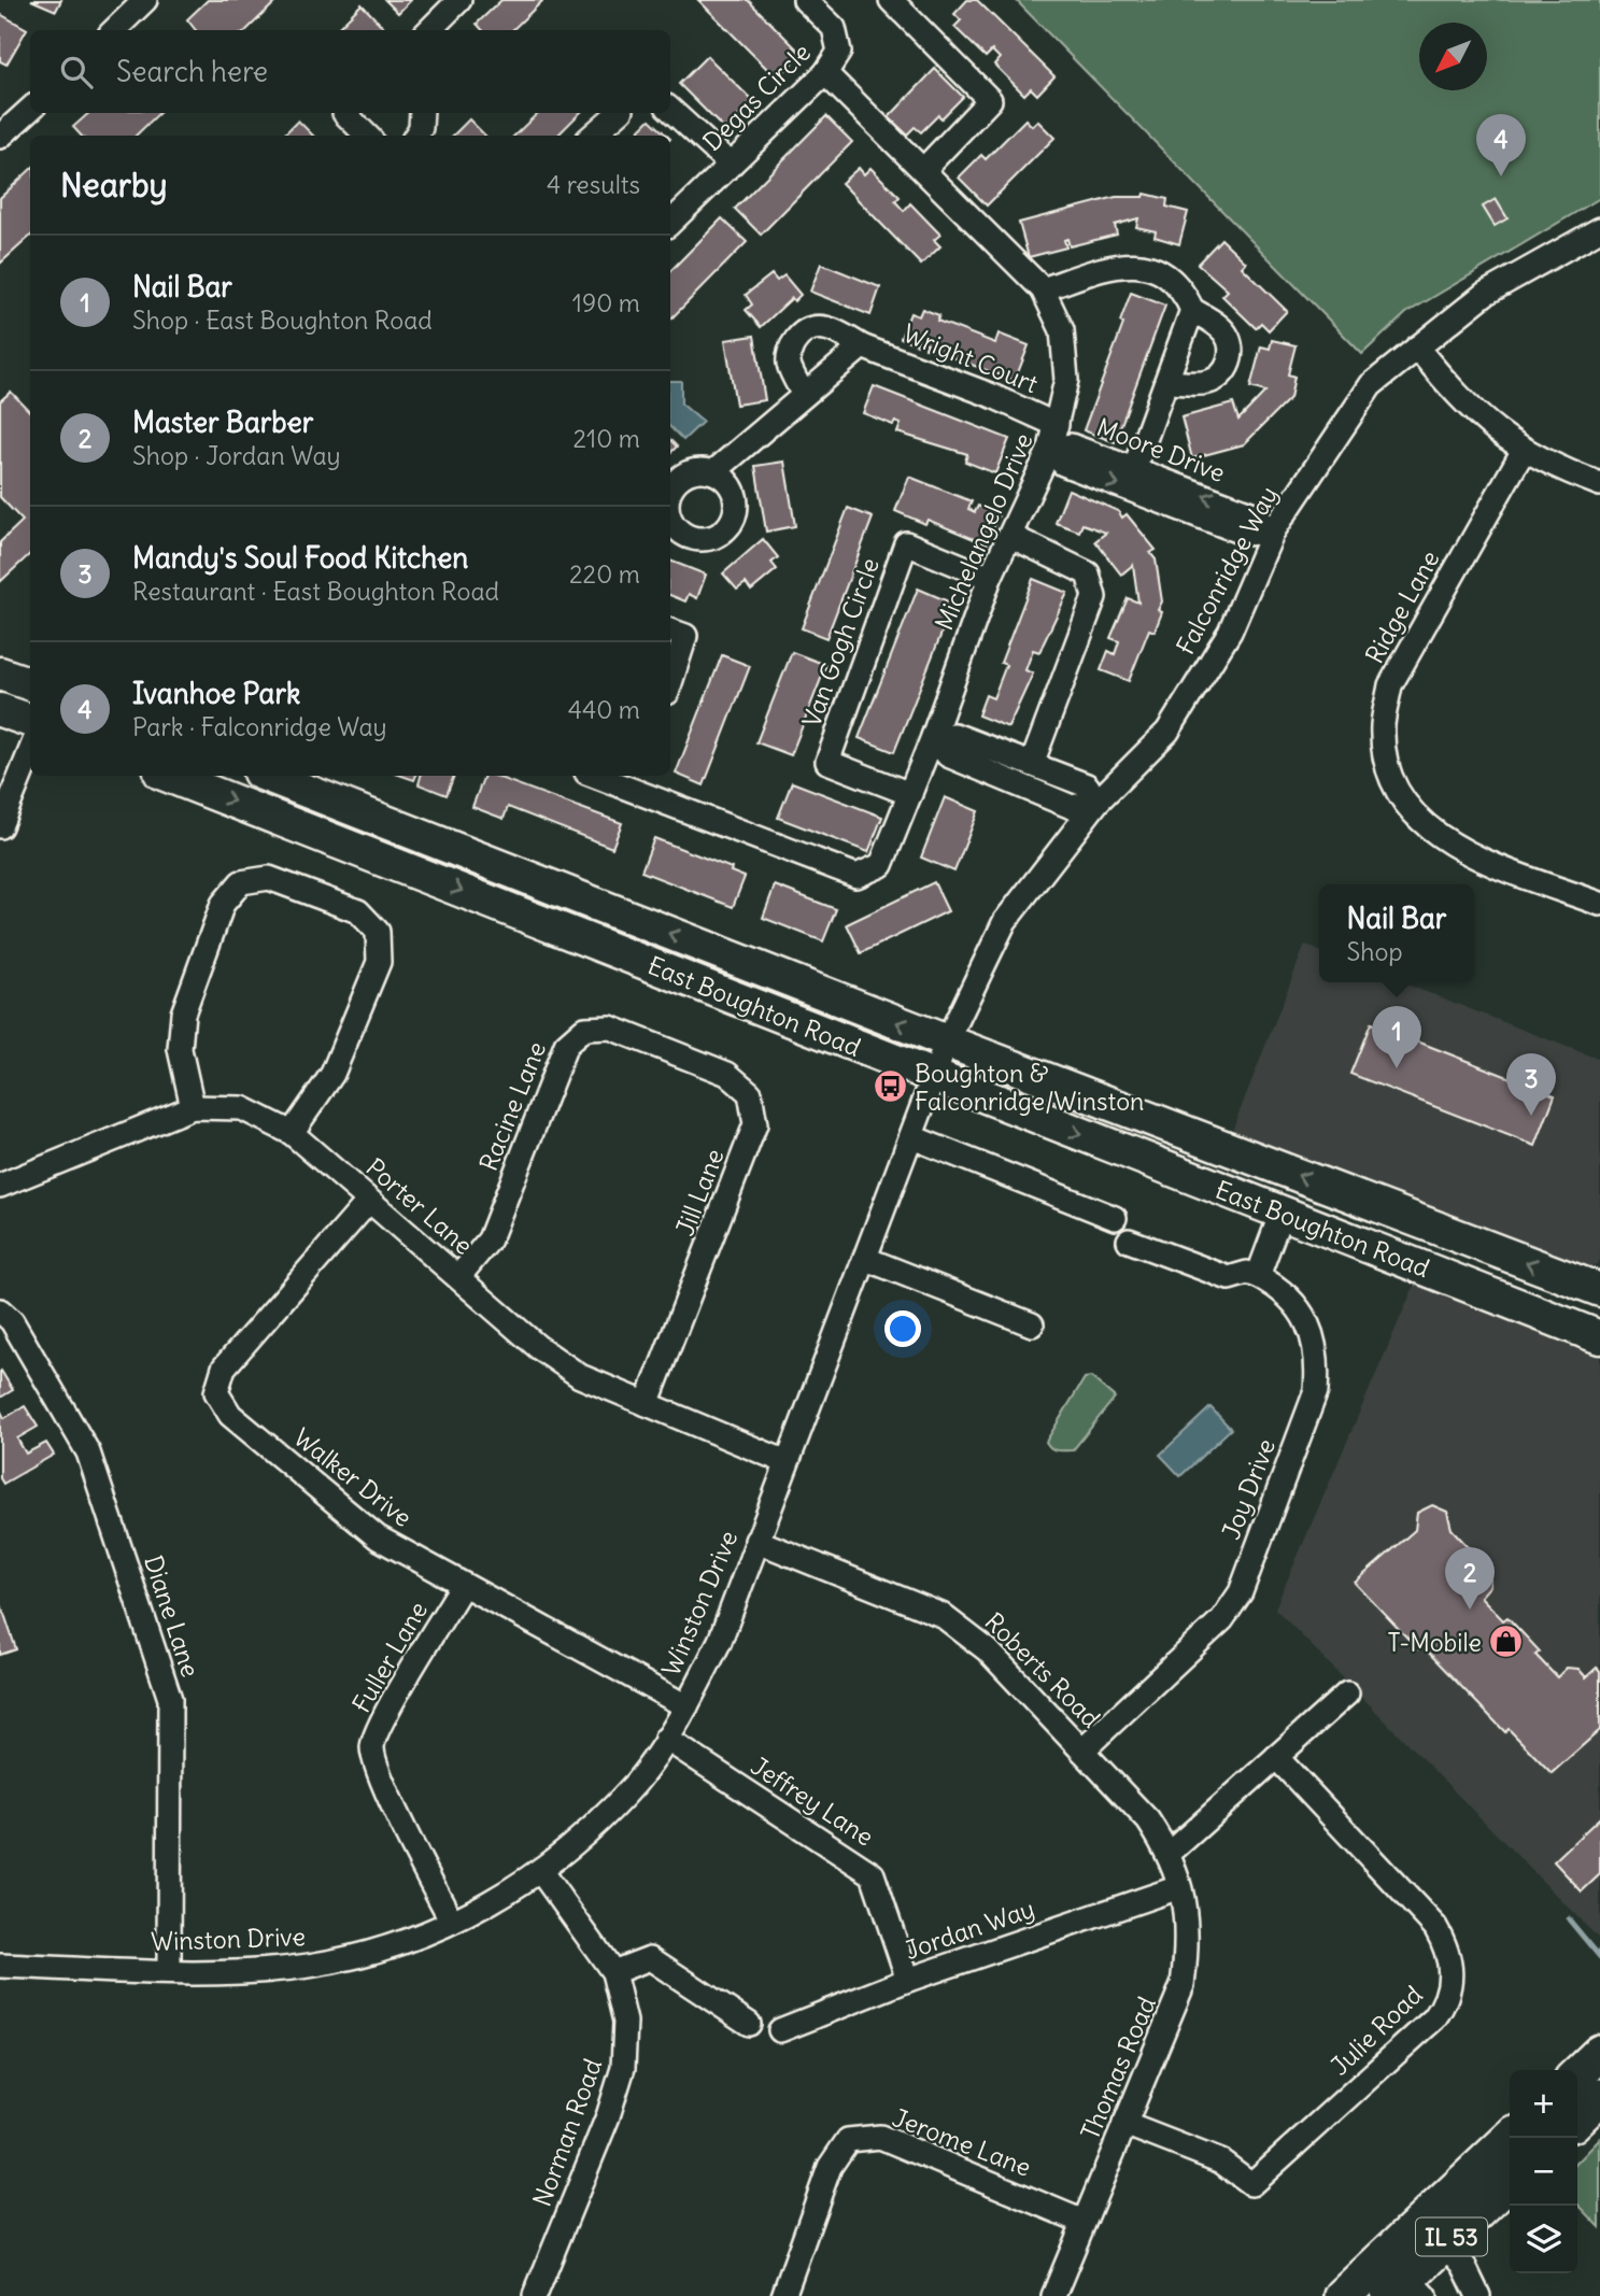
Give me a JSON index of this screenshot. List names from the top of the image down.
{
  "streets": {
    "main road": ["East Boughton Road", "IL 53"],
    "street": [
      "Degas Circle",
      "Wright Court",
      "Moore Drive",
      "Michelangelo Drive",
      "Falconridge Way",
      "Ridge Lane",
      "Van Gogh Circle",
      "Racine Lane",
      "Jill Lane",
      "Porter Lane",
      "Walker Drive",
      "Joy Drive",
      "Winston Drive",
      "Diane Lane",
      "Fuller Lane",
      "Roberts Road",
      "Jeffrey Lane",
      "Jordan Way",
      "Julie Road",
      "Thomas Road",
      "Norman Road",
      "Jerome Lane"
    ]
  },
  "crossings": [
    ["Degas Circle", "Michelangelo Drive"],
    ["Wright Court", "Michelangelo Drive"],
    ["Moore Drive", "Michelangelo Drive"],
    ["Moore Drive", "Falconridge Way"],
    ["Michelangelo Drive", "Van Gogh Circle"],
    ["Falconridge Way", "East Boughton Road"],
    ["Falconridge Way", "Winston Drive"],
    ["East Boughton Road", "Winston Drive"],
    ["Racine Lane", "Jill Lane"],
    ["Racine Lane", "Porter Lane"],
    ["Jill Lane", "Porter Lane"],
    ["Porter Lane", "Walker Drive"],
    ["Porter Lane", "Winston Drive"],
    ["Walker Drive", "Winston Drive"],
    ["Walker Drive", "Fuller Lane"],
    ["Joy Drive", "Roberts Road"],
    ["Winston Drive", "Diane Lane"],
    ["Winston Drive", "Fuller Lane"],
    ["Winston Drive", "Roberts Road"],
    ["Winston Drive", "Jeffrey Lane"],
    ["Winston Drive", "Norman Road"],
    ["Roberts Road", "Thomas Road"],
    ["Jeffrey Lane", "Jordan Way"],
    ["Jordan Way", "Thomas Road"],
    ["Julie Road", "Thomas Road"],
    ["Thomas Road", "Jerome Lane"]
  ],
  "places": {
    "bus stop": ["Boughton & Falconridge/Winston"],
    "shop": ["T-Mobile"]
  },
  "north": "bottom left",
  "page": {
    "search": "Search here",
    "pins": [
      "4",
      "1",
      "3",
      "2"
    ],
    "heading": ["Nearby", "4 results"],
    "list": [
      {
        "mark": "1",
        "name": "Nail Bar",
        "note": "Shop · East Boughton Road",
        "value": "190 m"
      },
      {
        "mark": "2",
        "name": "Master Barber",
        "note": "Shop · Jordan Way",
        "value": "210 m"
      },
      {
        "mark": "3",
        "name": "Mandy's Soul Food Kitchen",
        "note": "Restaurant · East Boughton Road",
        "value": "220 m"
      },
      {
        "mark": "4",
        "name": "Ivanhoe Park",
        "note": "Park · Falconridge Way",
        "value": "440 m"
      }
    ],
    "popup": ["Nail Bar", "Shop"],
    "map_buttons": ["+", "−"]
  }
}
